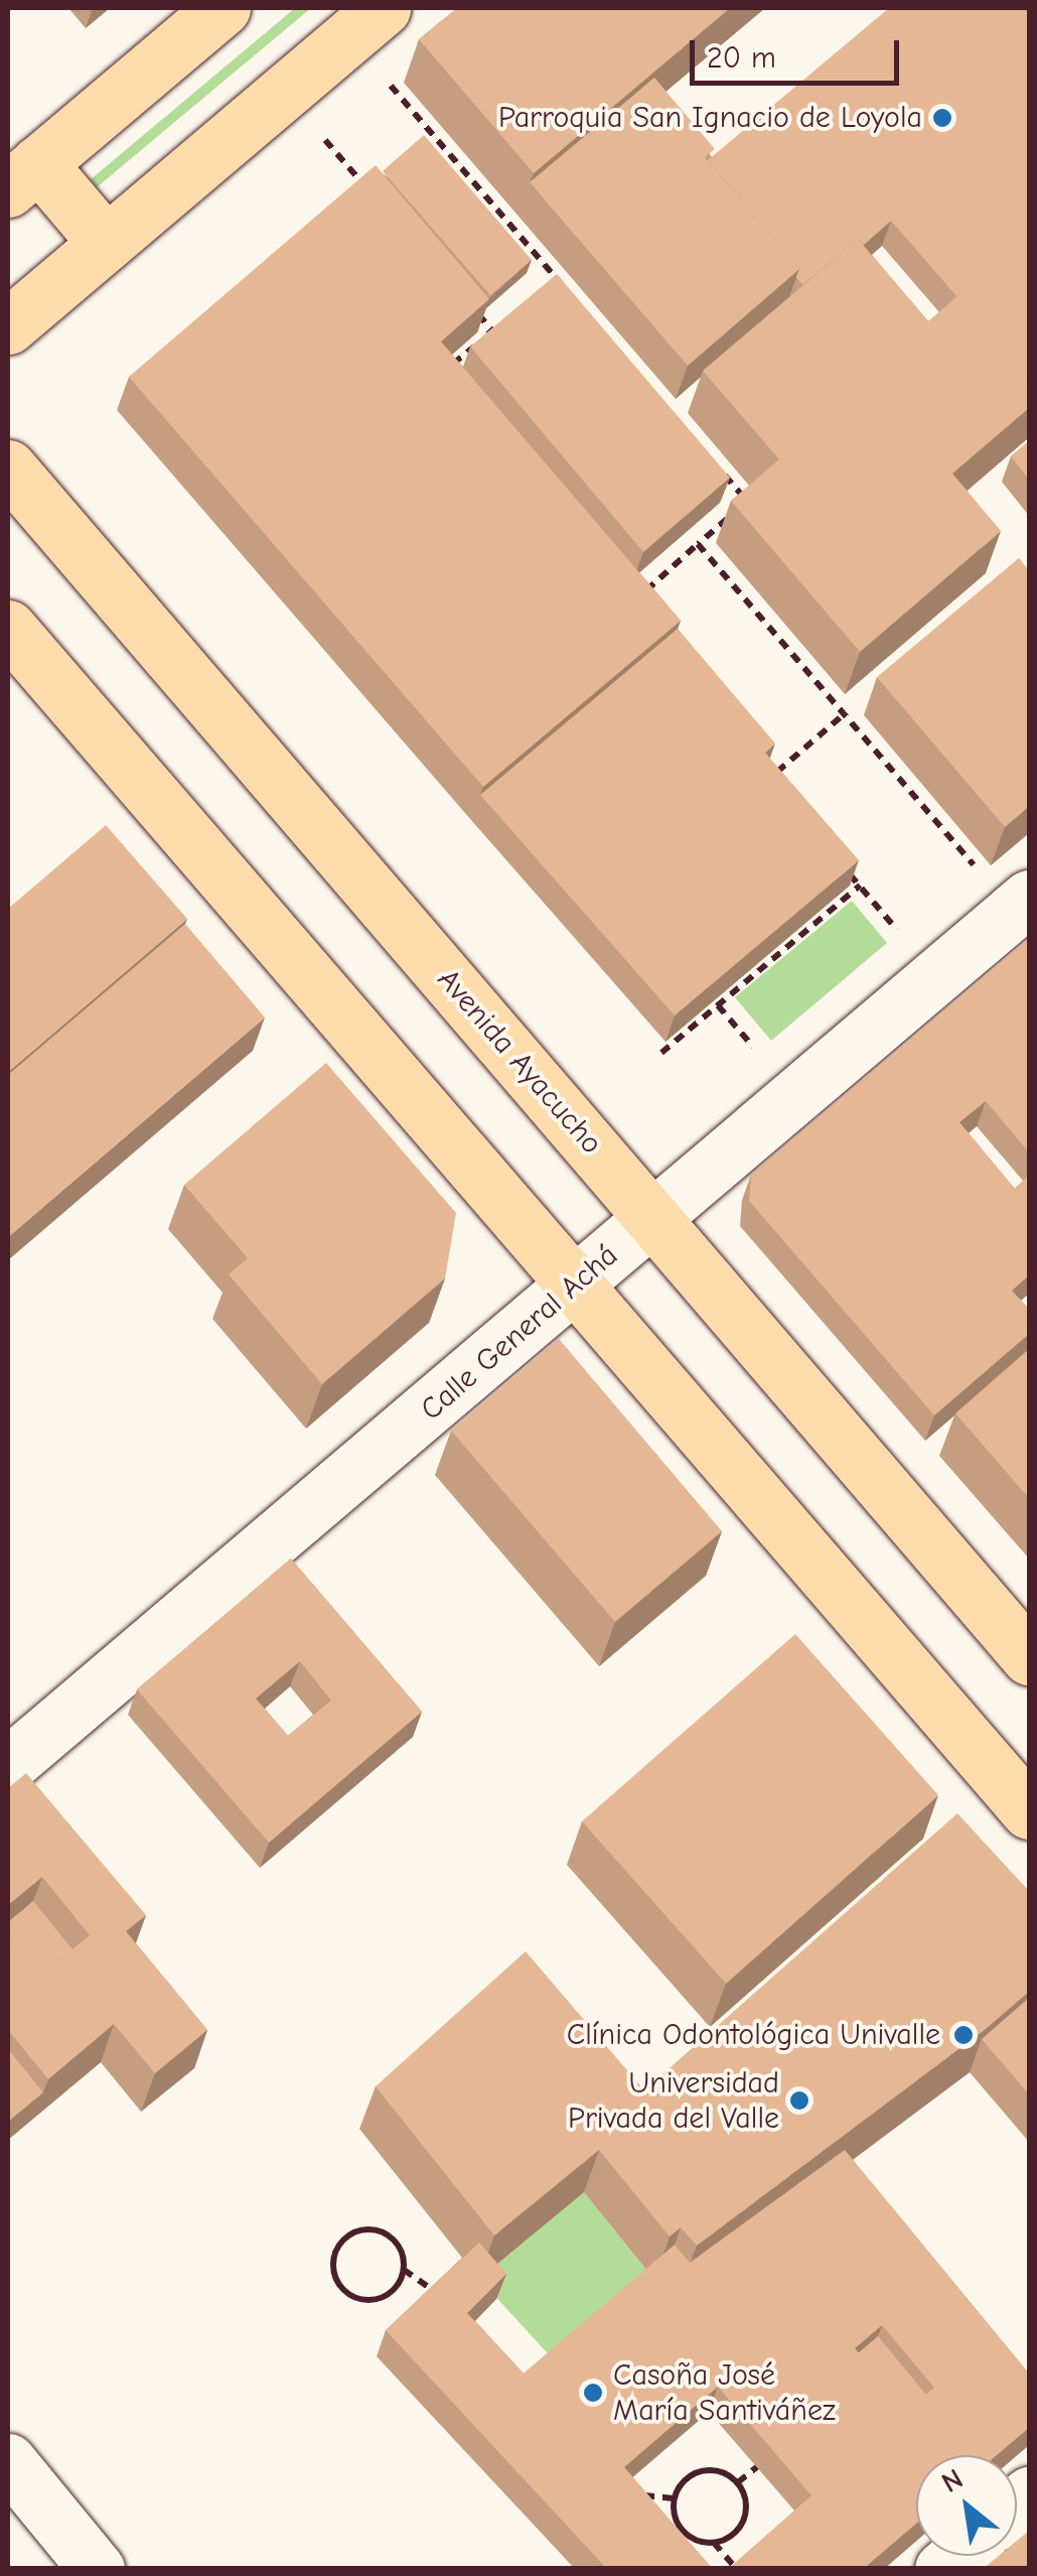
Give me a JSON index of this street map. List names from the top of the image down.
{
  "streets": {
    "main road": ["Avenida Ayacucho"],
    "street": ["Calle General Achá"]
  },
  "crossings": [
    ["Avenida Ayacucho", "Calle General Achá"]
  ],
  "places": [
    "Parroquia San Ignacio de Loyola",
    "Clínica Odontológica Univalle",
    "Universidad Privada del Valle",
    "Casoña José María Santiváñez"
  ],
  "scale_bar": "20 m",
  "north": "top left"
}
